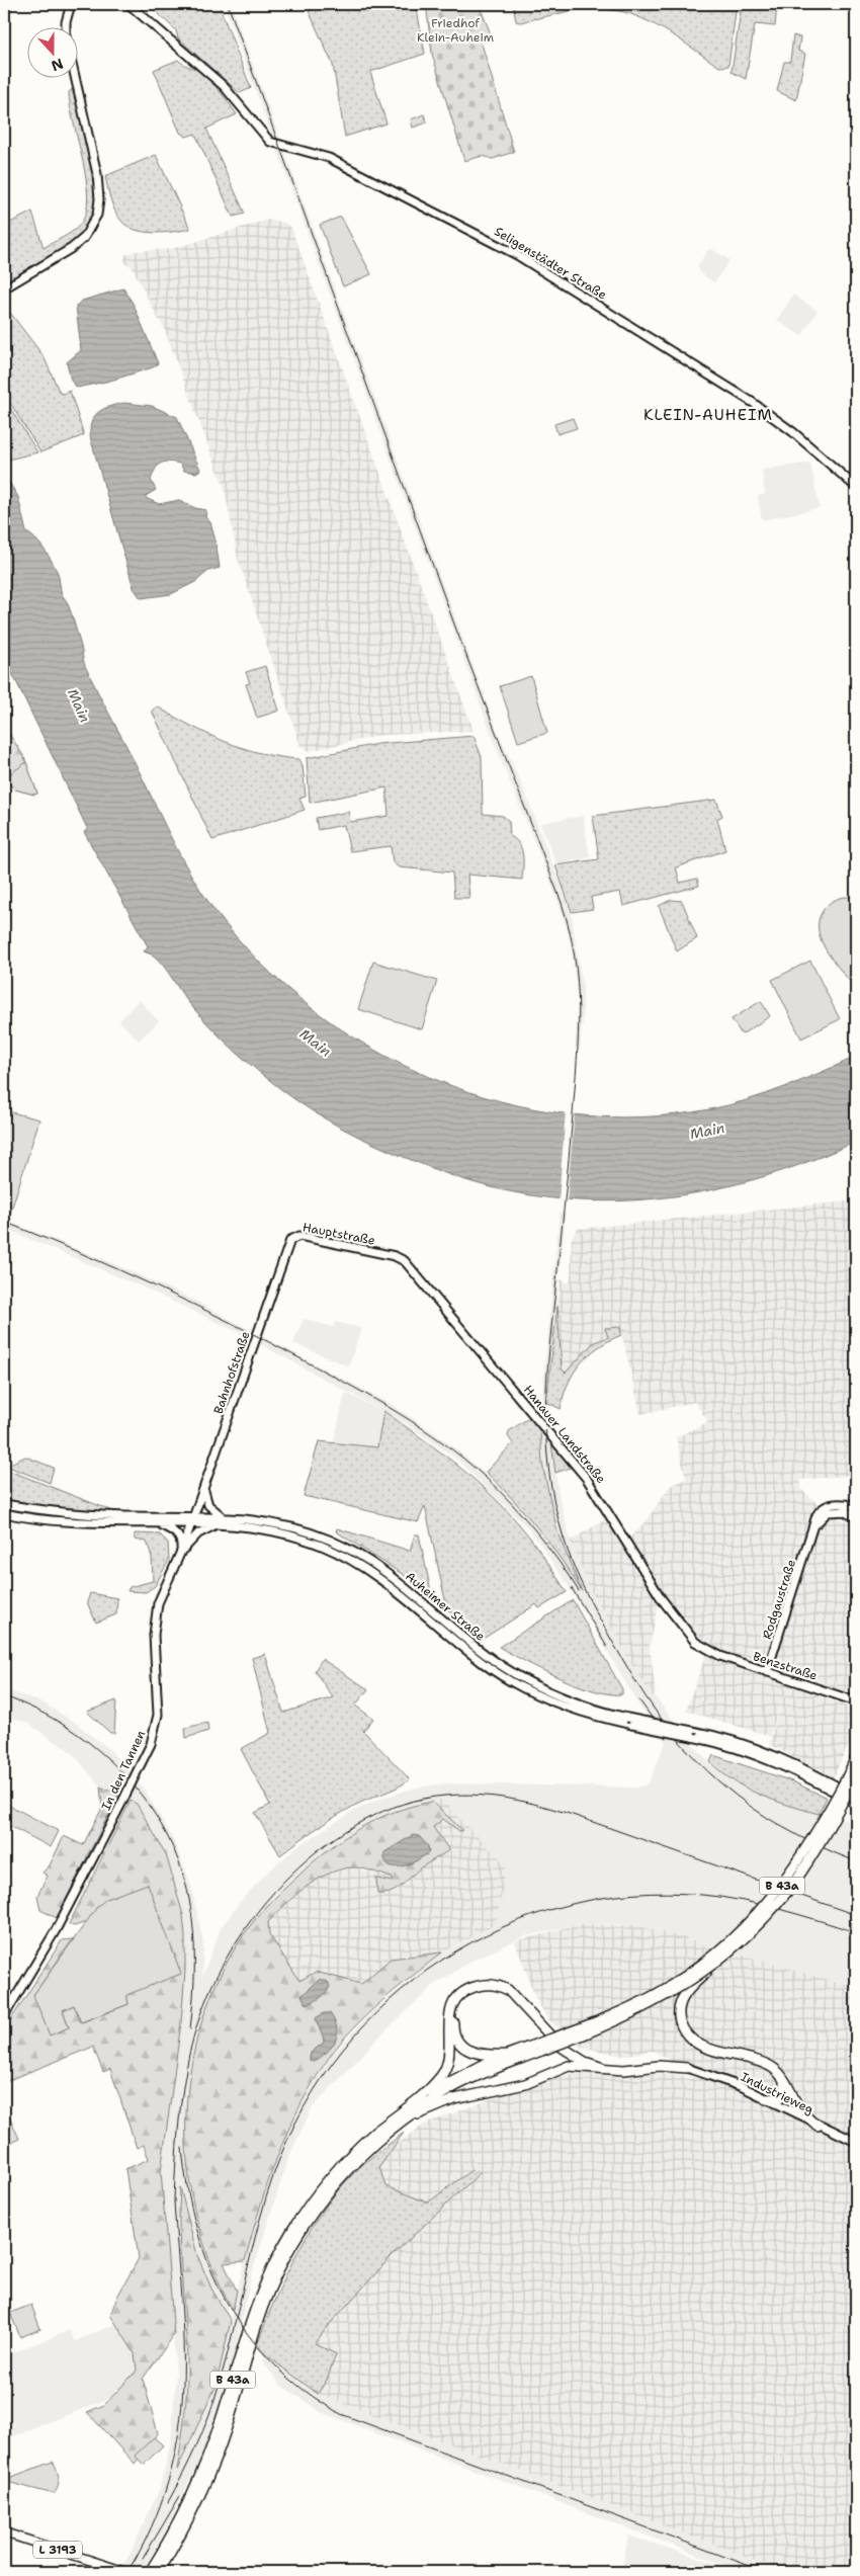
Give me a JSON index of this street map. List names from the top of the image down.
{
  "streets": {
    "highway": ["B 43a"],
    "main road": [
      "Seligenstädter Straße",
      "Hauptstraße",
      "Bahnhofstraße",
      "Hanauer Landstraße",
      "Rodgaustraße",
      "Auheimer Straße",
      "Benzstraße",
      "In den Tannen",
      "Industrieweg",
      "L 3193"
    ]
  },
  "crossings": [
    ["Hauptstraße", "Bahnhofstraße"],
    ["Hauptstraße", "Hanauer Landstraße"],
    ["Bahnhofstraße", "Auheimer Straße"],
    ["Bahnhofstraße", "In den Tannen"],
    ["Hanauer Landstraße", "Benzstraße"],
    ["Rodgaustraße", "Benzstraße"],
    ["Auheimer Straße", "In den Tannen"]
  ],
  "districts": ["KLEIN-AUHEIM"],
  "water": ["Main"],
  "parks": ["Friedhof Klein-Auheim"],
  "north": "bottom"
}
